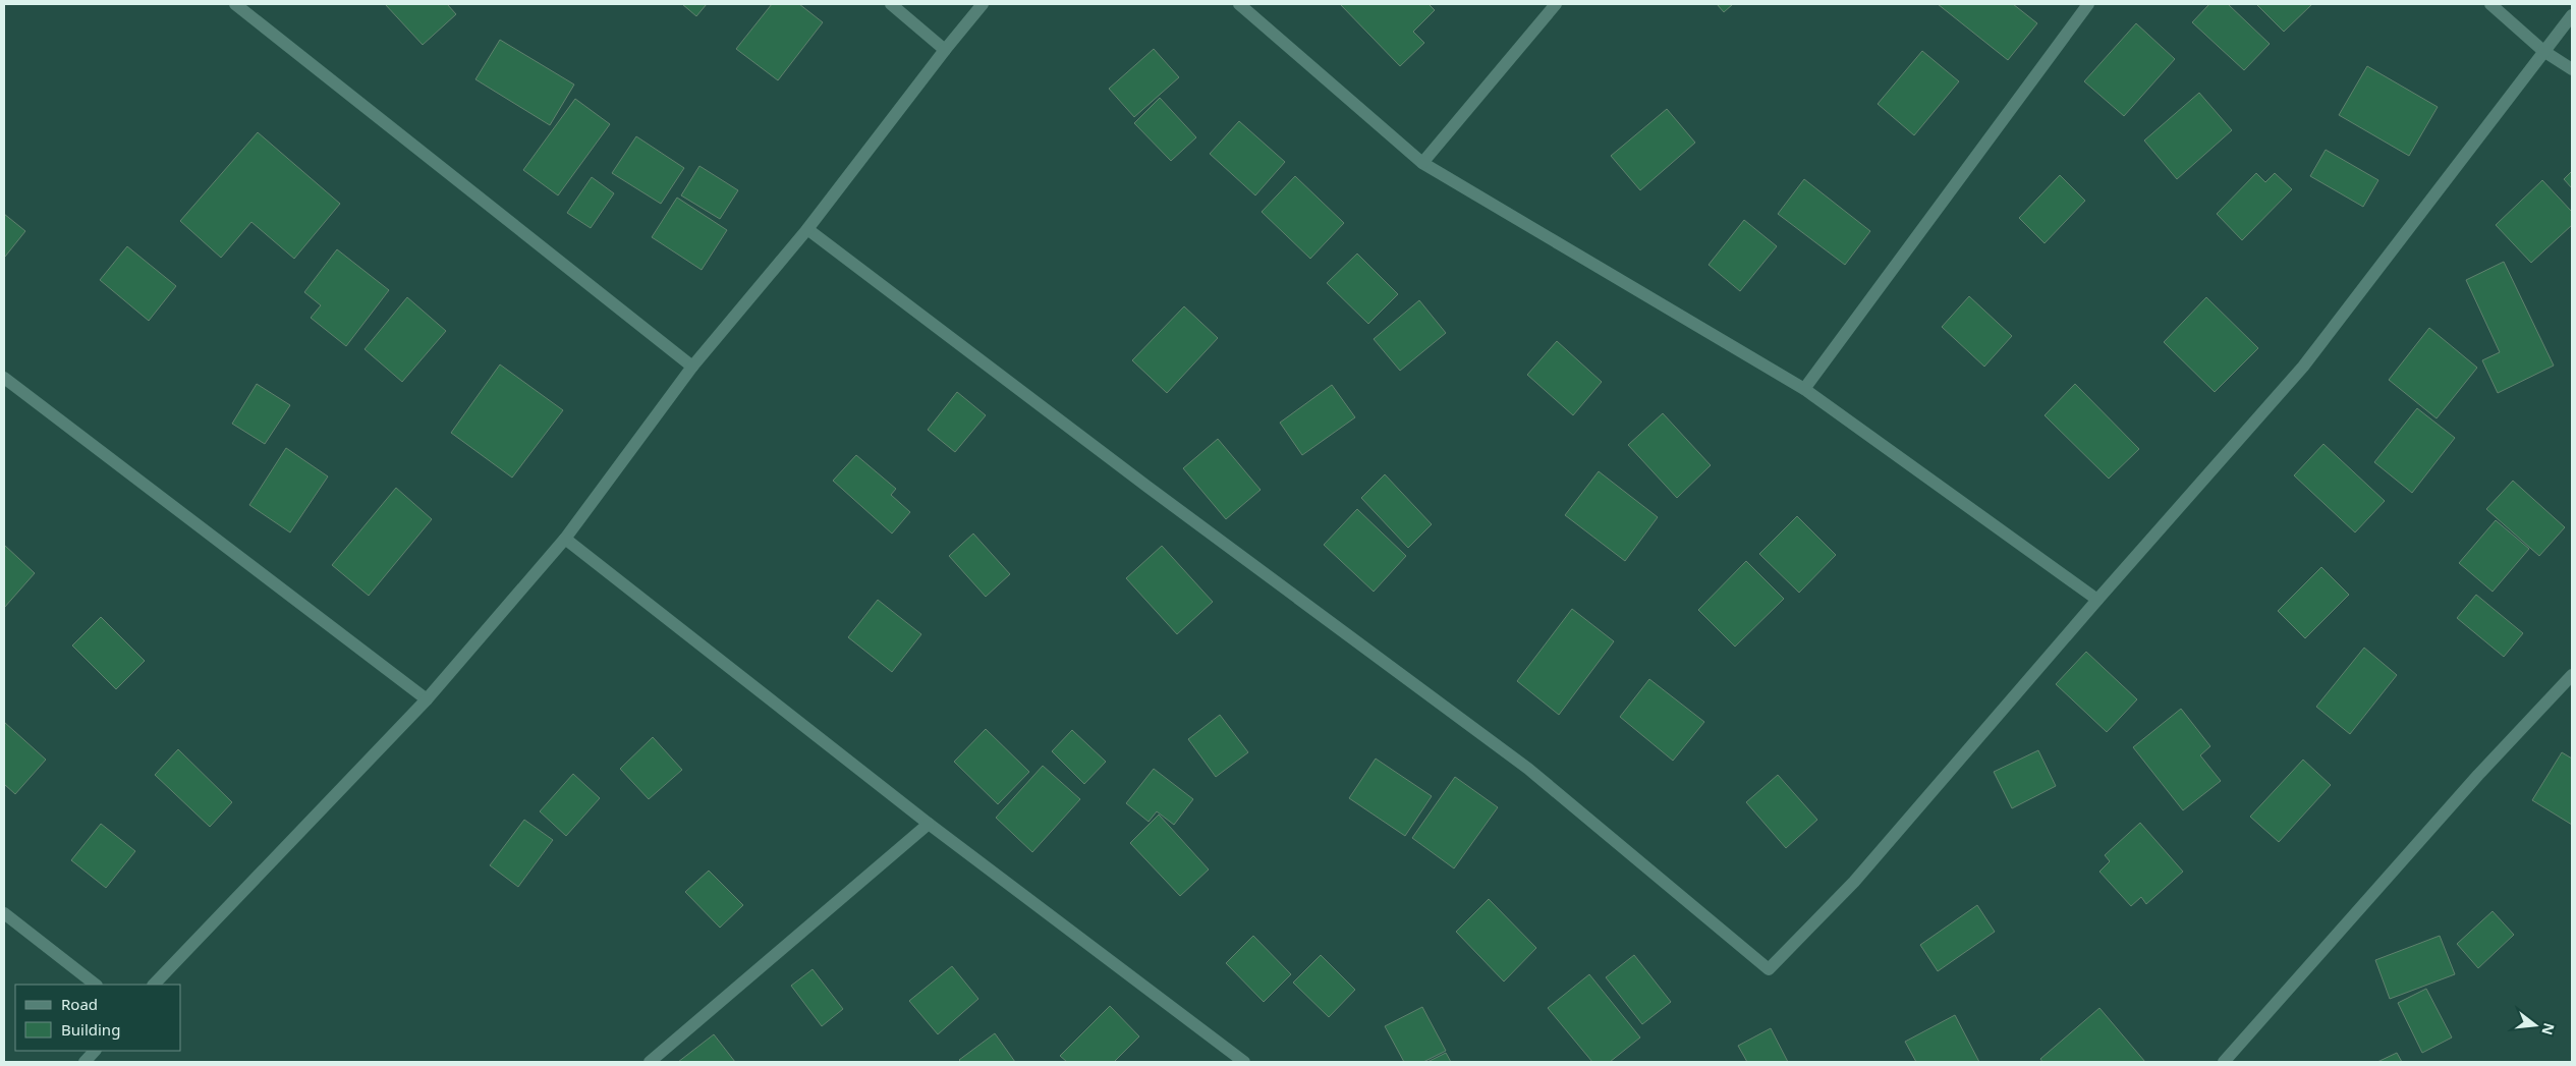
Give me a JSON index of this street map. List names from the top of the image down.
{
  "legend": ["Road", "Building"],
  "north": "right"
}
